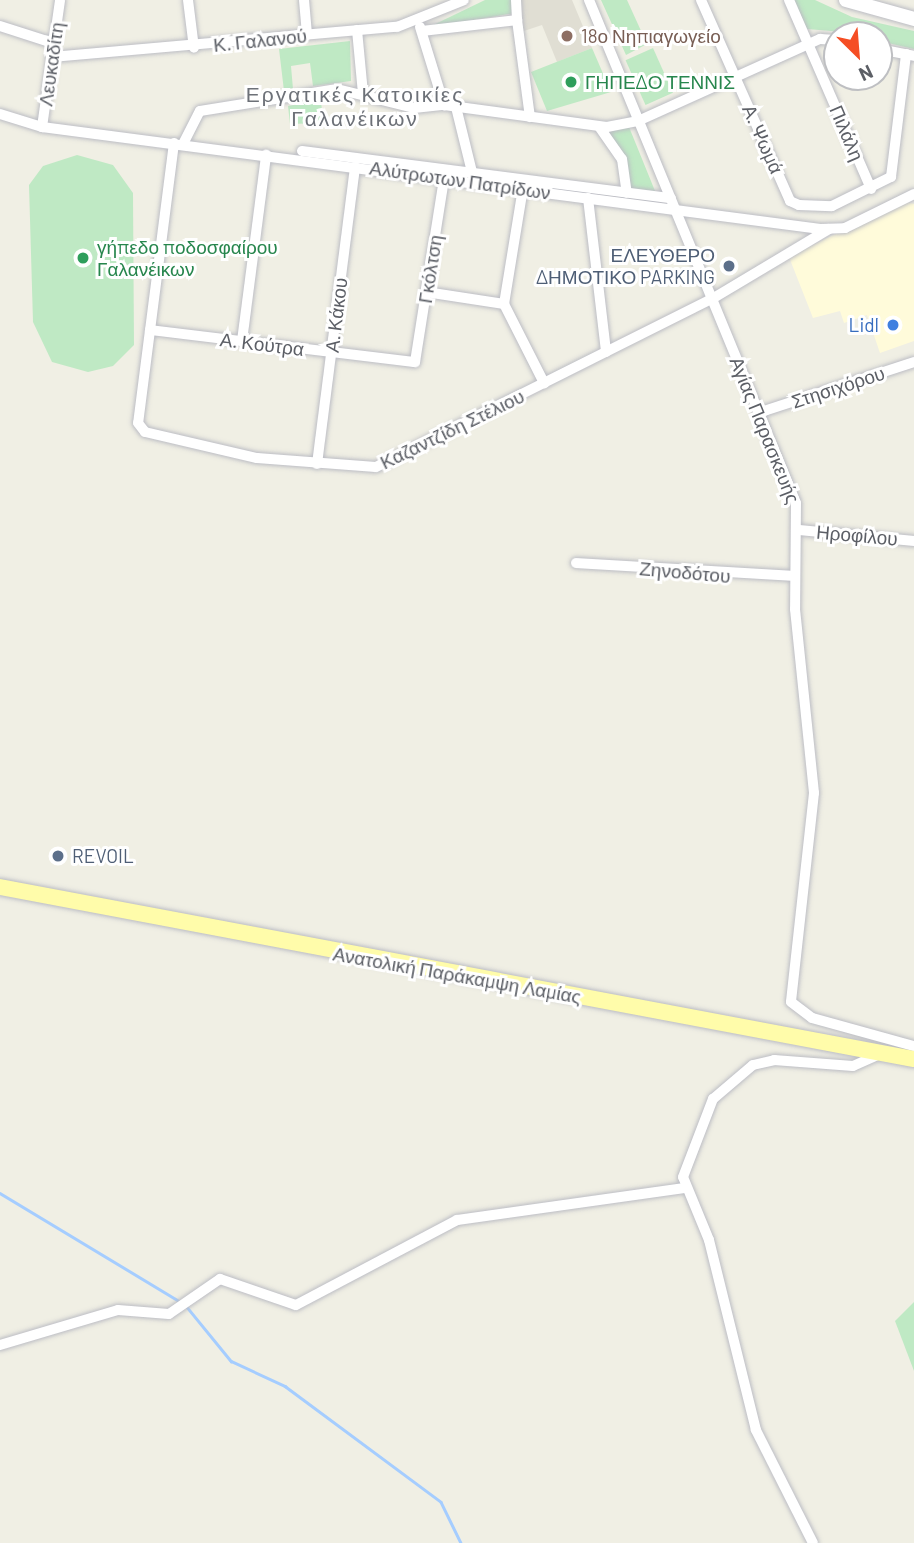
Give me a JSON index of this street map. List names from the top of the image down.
{
  "streets": {
    "main road": ["Ανατολική Παράκαμψη Λαμίας"],
    "street": [
      "Κ. Γαλανού",
      "Λευκαδίτη",
      "Πιλάλη",
      "Α. Ψωμά",
      "Αλύτρωτων Πατρίδων",
      "Γκόλτση",
      "Α. Κάκου",
      "Α. Κούτρα",
      "Στησιχόρου",
      "Καζαντζίδη Στέλιου",
      "Αγίας Παρασκευής",
      "Ηροφίλου",
      "Ζηνοδότου"
    ]
  },
  "crossings": [
    ["Κ. Γαλανού", "Λευκαδίτη"],
    ["Λευκαδίτη", "Αλύτρωτων Πατρίδων"],
    ["Πιλάλη", "Α. Ψωμά"],
    ["Αλύτρωτων Πατρίδων", "Γκόλτση"],
    ["Αλύτρωτων Πατρίδων", "Α. Κάκου"],
    ["Αλύτρωτων Πατρίδων", "Καζαντζίδη Στέλιου"],
    ["Αλύτρωτων Πατρίδων", "Αγίας Παρασκευής"],
    ["Γκόλτση", "Α. Κούτρα"],
    ["Α. Κάκου", "Α. Κούτρα"],
    ["Α. Κάκου", "Καζαντζίδη Στέλιου"],
    ["Α. Κούτρα", "Καζαντζίδη Στέλιου"],
    ["Στησιχόρου", "Αγίας Παρασκευής"],
    ["Καζαντζίδη Στέλιου", "Αγίας Παρασκευής"],
    ["Αγίας Παρασκευής", "Ηροφίλου"],
    ["Αγίας Παρασκευής", "Ζηνοδότου"]
  ],
  "districts": ["Εργατικές Κατοικίες Γαλανέικων"],
  "places": [
    "18ο Νηπιαγωγείο",
    "ΓΗΠΕΔΟ ΤΕΝΝΙΣ",
    "γήπεδο ποδοσφαίρου Γαλανέικων",
    "ΕΛΕΥΘΕΡΟ ΔΗΜΟΤΙΚΟ PARKING",
    "Lidl",
    "REVOIL"
  ],
  "north": "bottom right"
}
